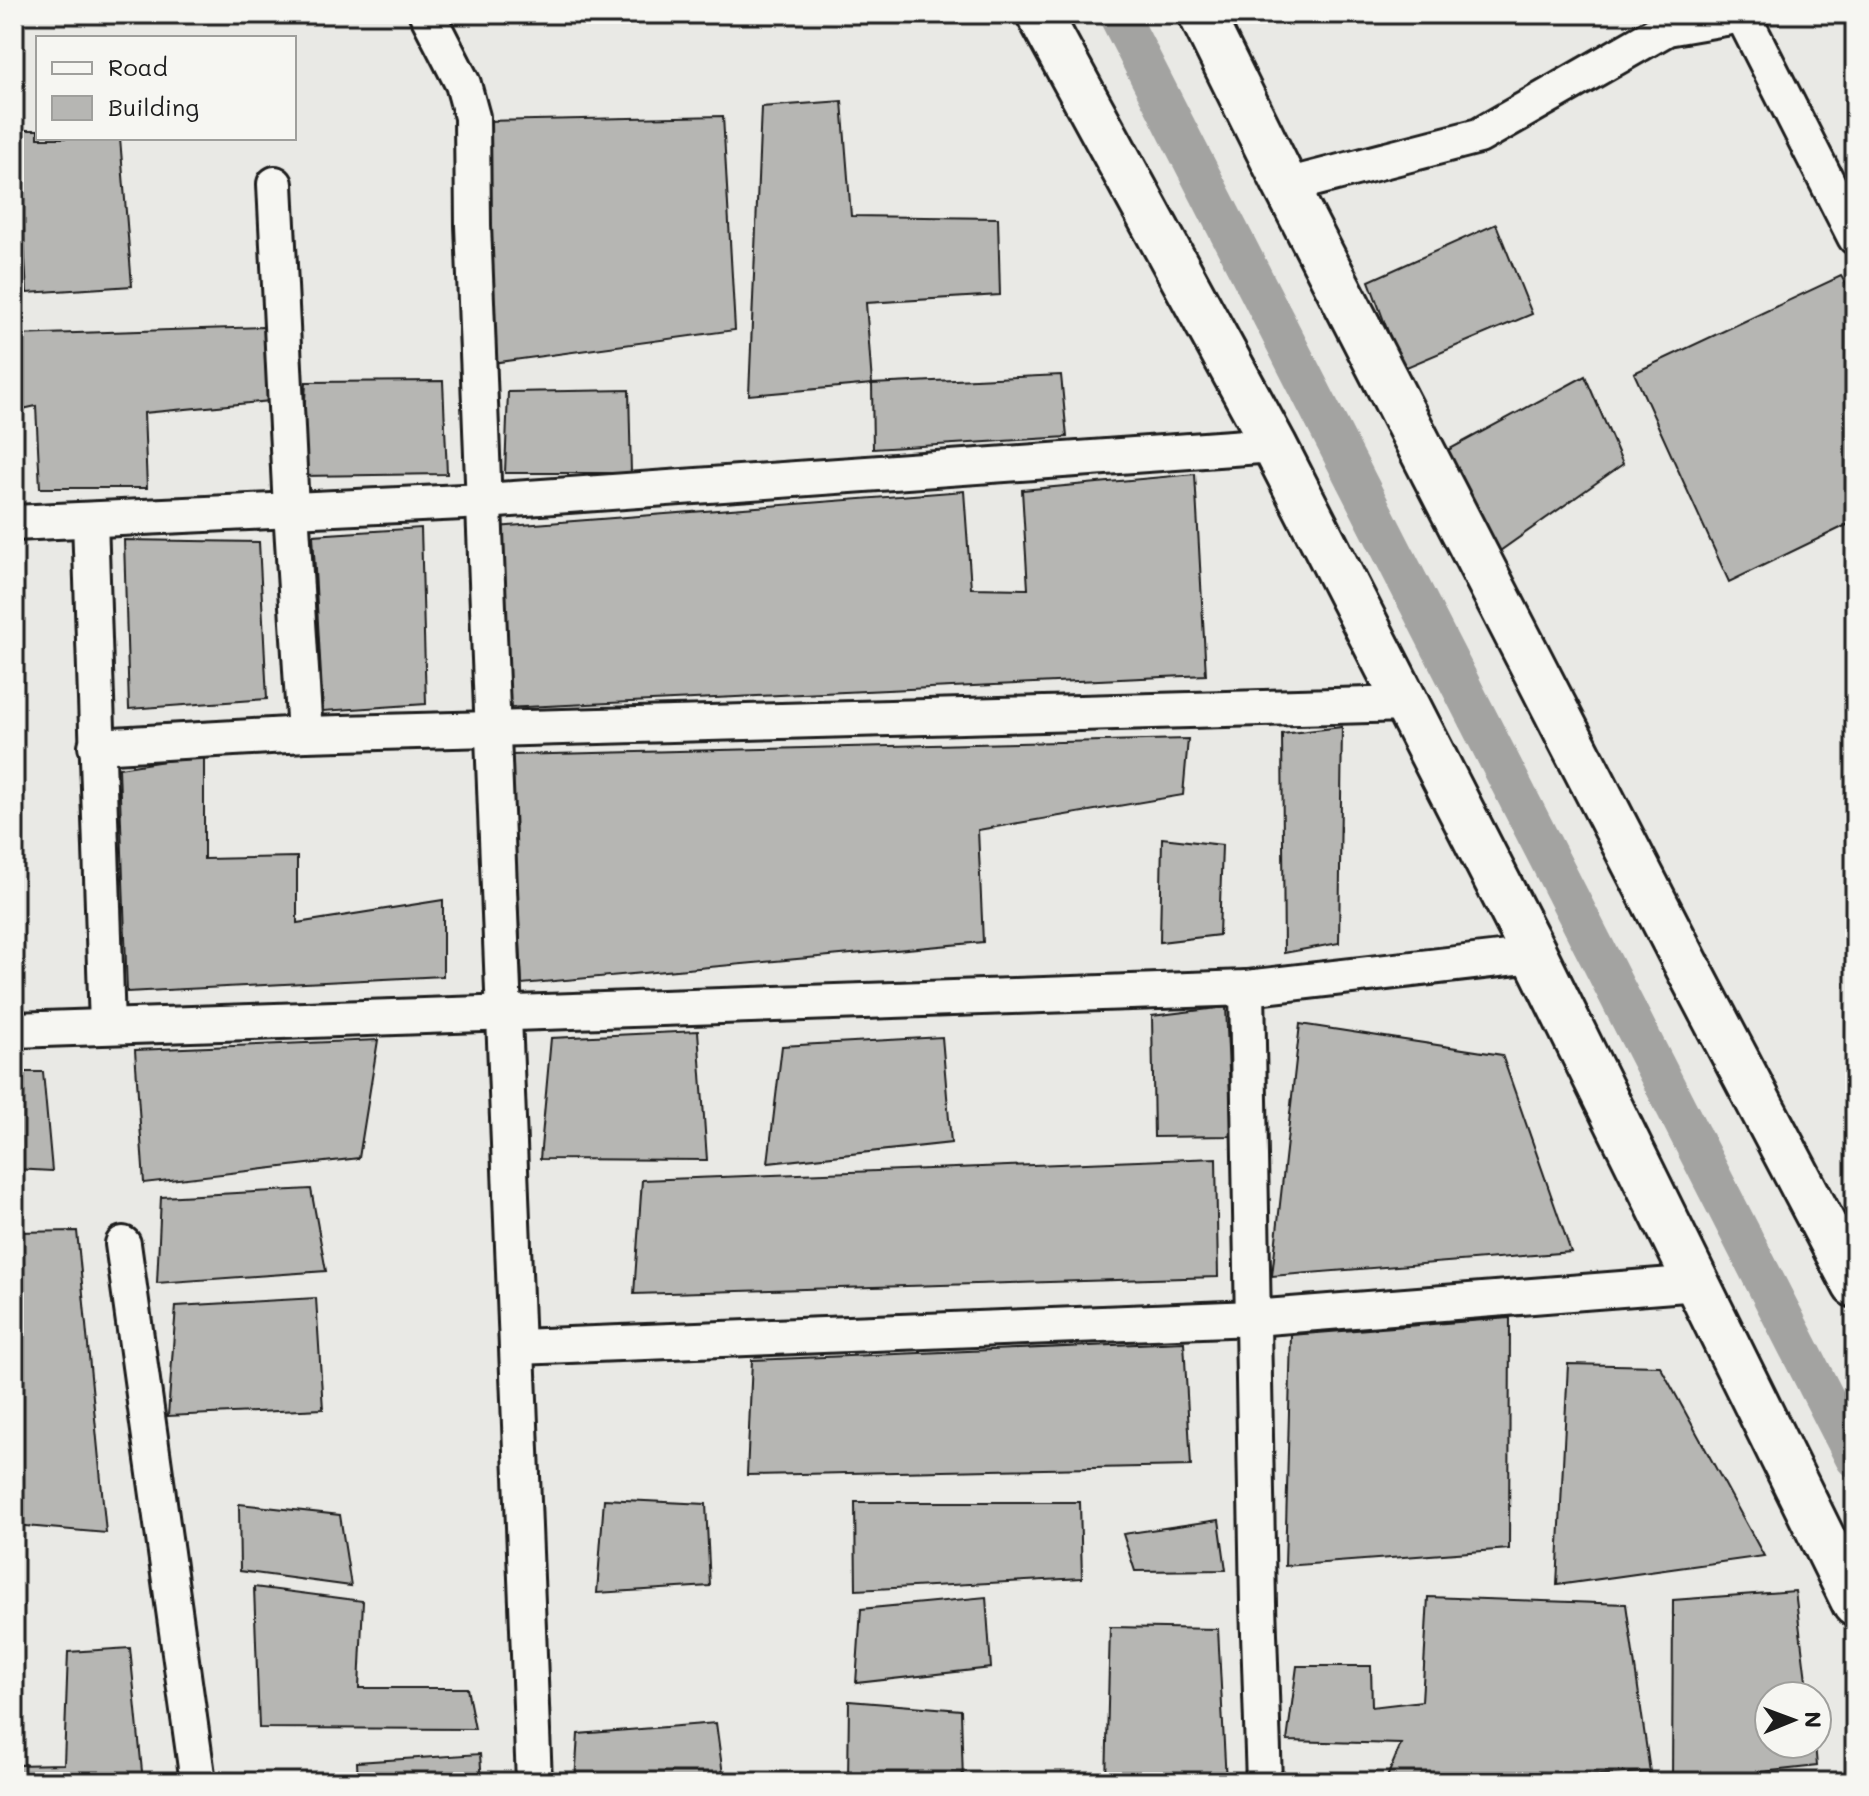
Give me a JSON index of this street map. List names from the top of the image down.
{
  "legend": ["Road", "Building"],
  "north": "right"
}
